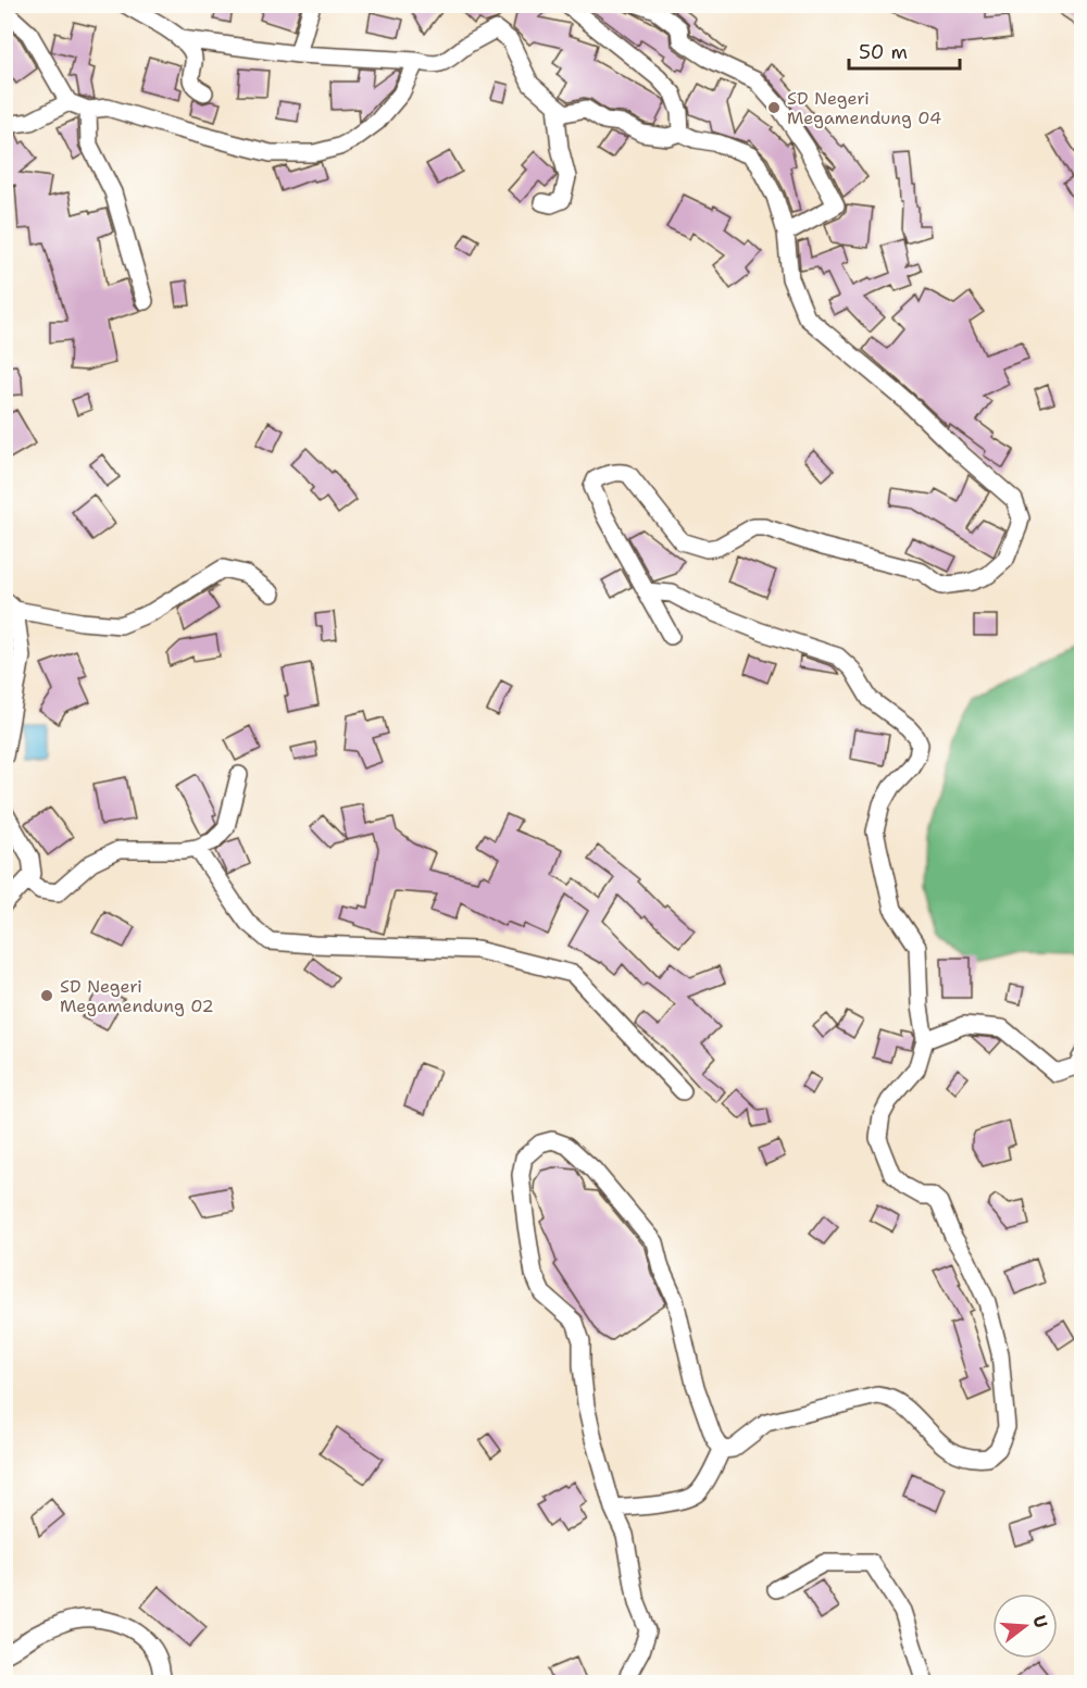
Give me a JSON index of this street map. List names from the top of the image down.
{
  "places": ["SD Negeri Megamendung 04", "SD Negeri Megamendung 02"],
  "scale_bar": "50 m",
  "north": "right"
}
